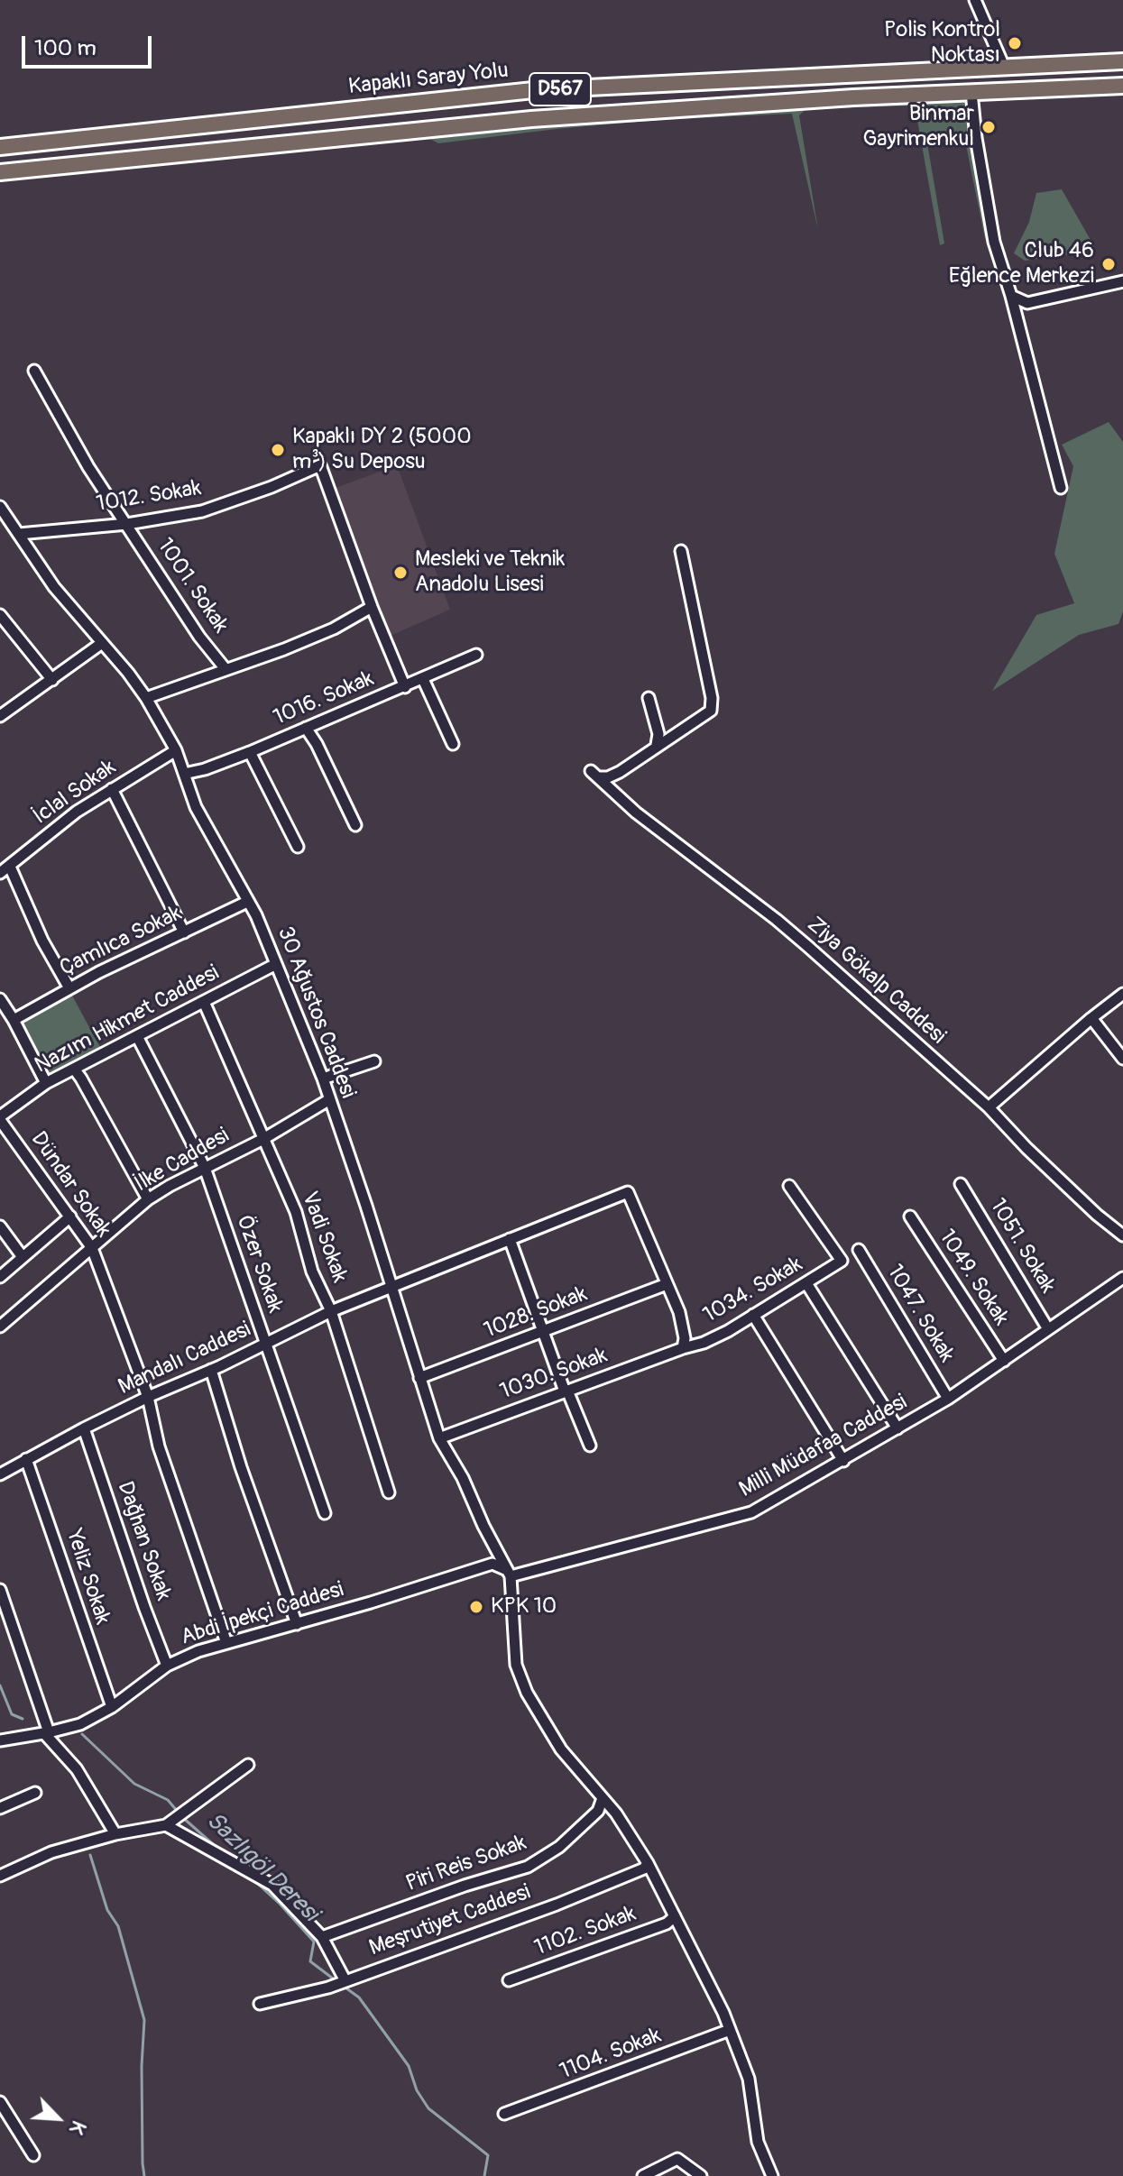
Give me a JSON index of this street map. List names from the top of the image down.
{
  "streets": {
    "highway": ["Kapaklı Saray Yolu", "D567"],
    "street": [
      "1012. Sokak",
      "1001. Sokak",
      "1016. Sokak",
      "İclal Sokak",
      "Çamlıca Sokak",
      "Ziya Gökalp Caddesi",
      "30 Ağustos Caddesi",
      "Nazım Hikmet Caddesi",
      "İlke Caddesi",
      "Dündar Sokak",
      "Vadi Sokak",
      "1051. Sokak",
      "Özer Sokak",
      "1049. Sokak",
      "1034. Sokak",
      "1028. Sokak",
      "1047. Sokak",
      "Mandalı Caddesi",
      "1030. Sokak",
      "Milli Müdafaa Caddesi",
      "Dağhan Sokak",
      "Yeliz Sokak",
      "Abdi İpekçi Caddesi",
      "Piri Reis Sokak",
      "Meşrutiyet Caddesi",
      "1102. Sokak",
      "1104. Sokak"
    ]
  },
  "crossings": [
    ["1012. Sokak", "1001. Sokak"],
    ["1012. Sokak", "30 Ağustos Caddesi"],
    ["1016. Sokak", "30 Ağustos Caddesi"],
    ["İclal Sokak", "30 Ağustos Caddesi"],
    ["Çamlıca Sokak", "30 Ağustos Caddesi"],
    ["30 Ağustos Caddesi", "Nazım Hikmet Caddesi"],
    ["30 Ağustos Caddesi", "İlke Caddesi"],
    ["30 Ağustos Caddesi", "1028. Sokak"],
    ["30 Ağustos Caddesi", "Mandalı Caddesi"],
    ["30 Ağustos Caddesi", "1030. Sokak"],
    ["30 Ağustos Caddesi", "Milli Müdafaa Caddesi"],
    ["30 Ağustos Caddesi", "Abdi İpekçi Caddesi"],
    ["Nazım Hikmet Caddesi", "Dündar Sokak"],
    ["Nazım Hikmet Caddesi", "Vadi Sokak"],
    ["Nazım Hikmet Caddesi", "Özer Sokak"],
    ["İlke Caddesi", "Dündar Sokak"],
    ["İlke Caddesi", "Vadi Sokak"],
    ["İlke Caddesi", "Özer Sokak"],
    ["Dündar Sokak", "Mandalı Caddesi"],
    ["Dündar Sokak", "Abdi İpekçi Caddesi"],
    ["Vadi Sokak", "Mandalı Caddesi"],
    ["1051. Sokak", "Milli Müdafaa Caddesi"],
    ["Özer Sokak", "Mandalı Caddesi"],
    ["1049. Sokak", "Milli Müdafaa Caddesi"],
    ["1034. Sokak", "1030. Sokak"],
    ["1028. Sokak", "Mandalı Caddesi"],
    ["1047. Sokak", "Milli Müdafaa Caddesi"],
    ["Mandalı Caddesi", "Dağhan Sokak"],
    ["Mandalı Caddesi", "Yeliz Sokak"],
    ["Milli Müdafaa Caddesi", "Abdi İpekçi Caddesi"],
    ["Dağhan Sokak", "Abdi İpekçi Caddesi"],
    ["Yeliz Sokak", "Abdi İpekçi Caddesi"]
  ],
  "water": ["Sazlıgöl Deresi"],
  "places": [
    "Polis Kontrol Noktası",
    "Binmar Gayrimenkul",
    "Club 46 Eğlence Merkezi",
    "Kapaklı DY 2 (5000 m³) Su Deposu",
    "Mesleki ve Teknik Anadolu Lisesi",
    "KPK 10"
  ],
  "scale_bar": "100 m",
  "north": "bottom right"
}
